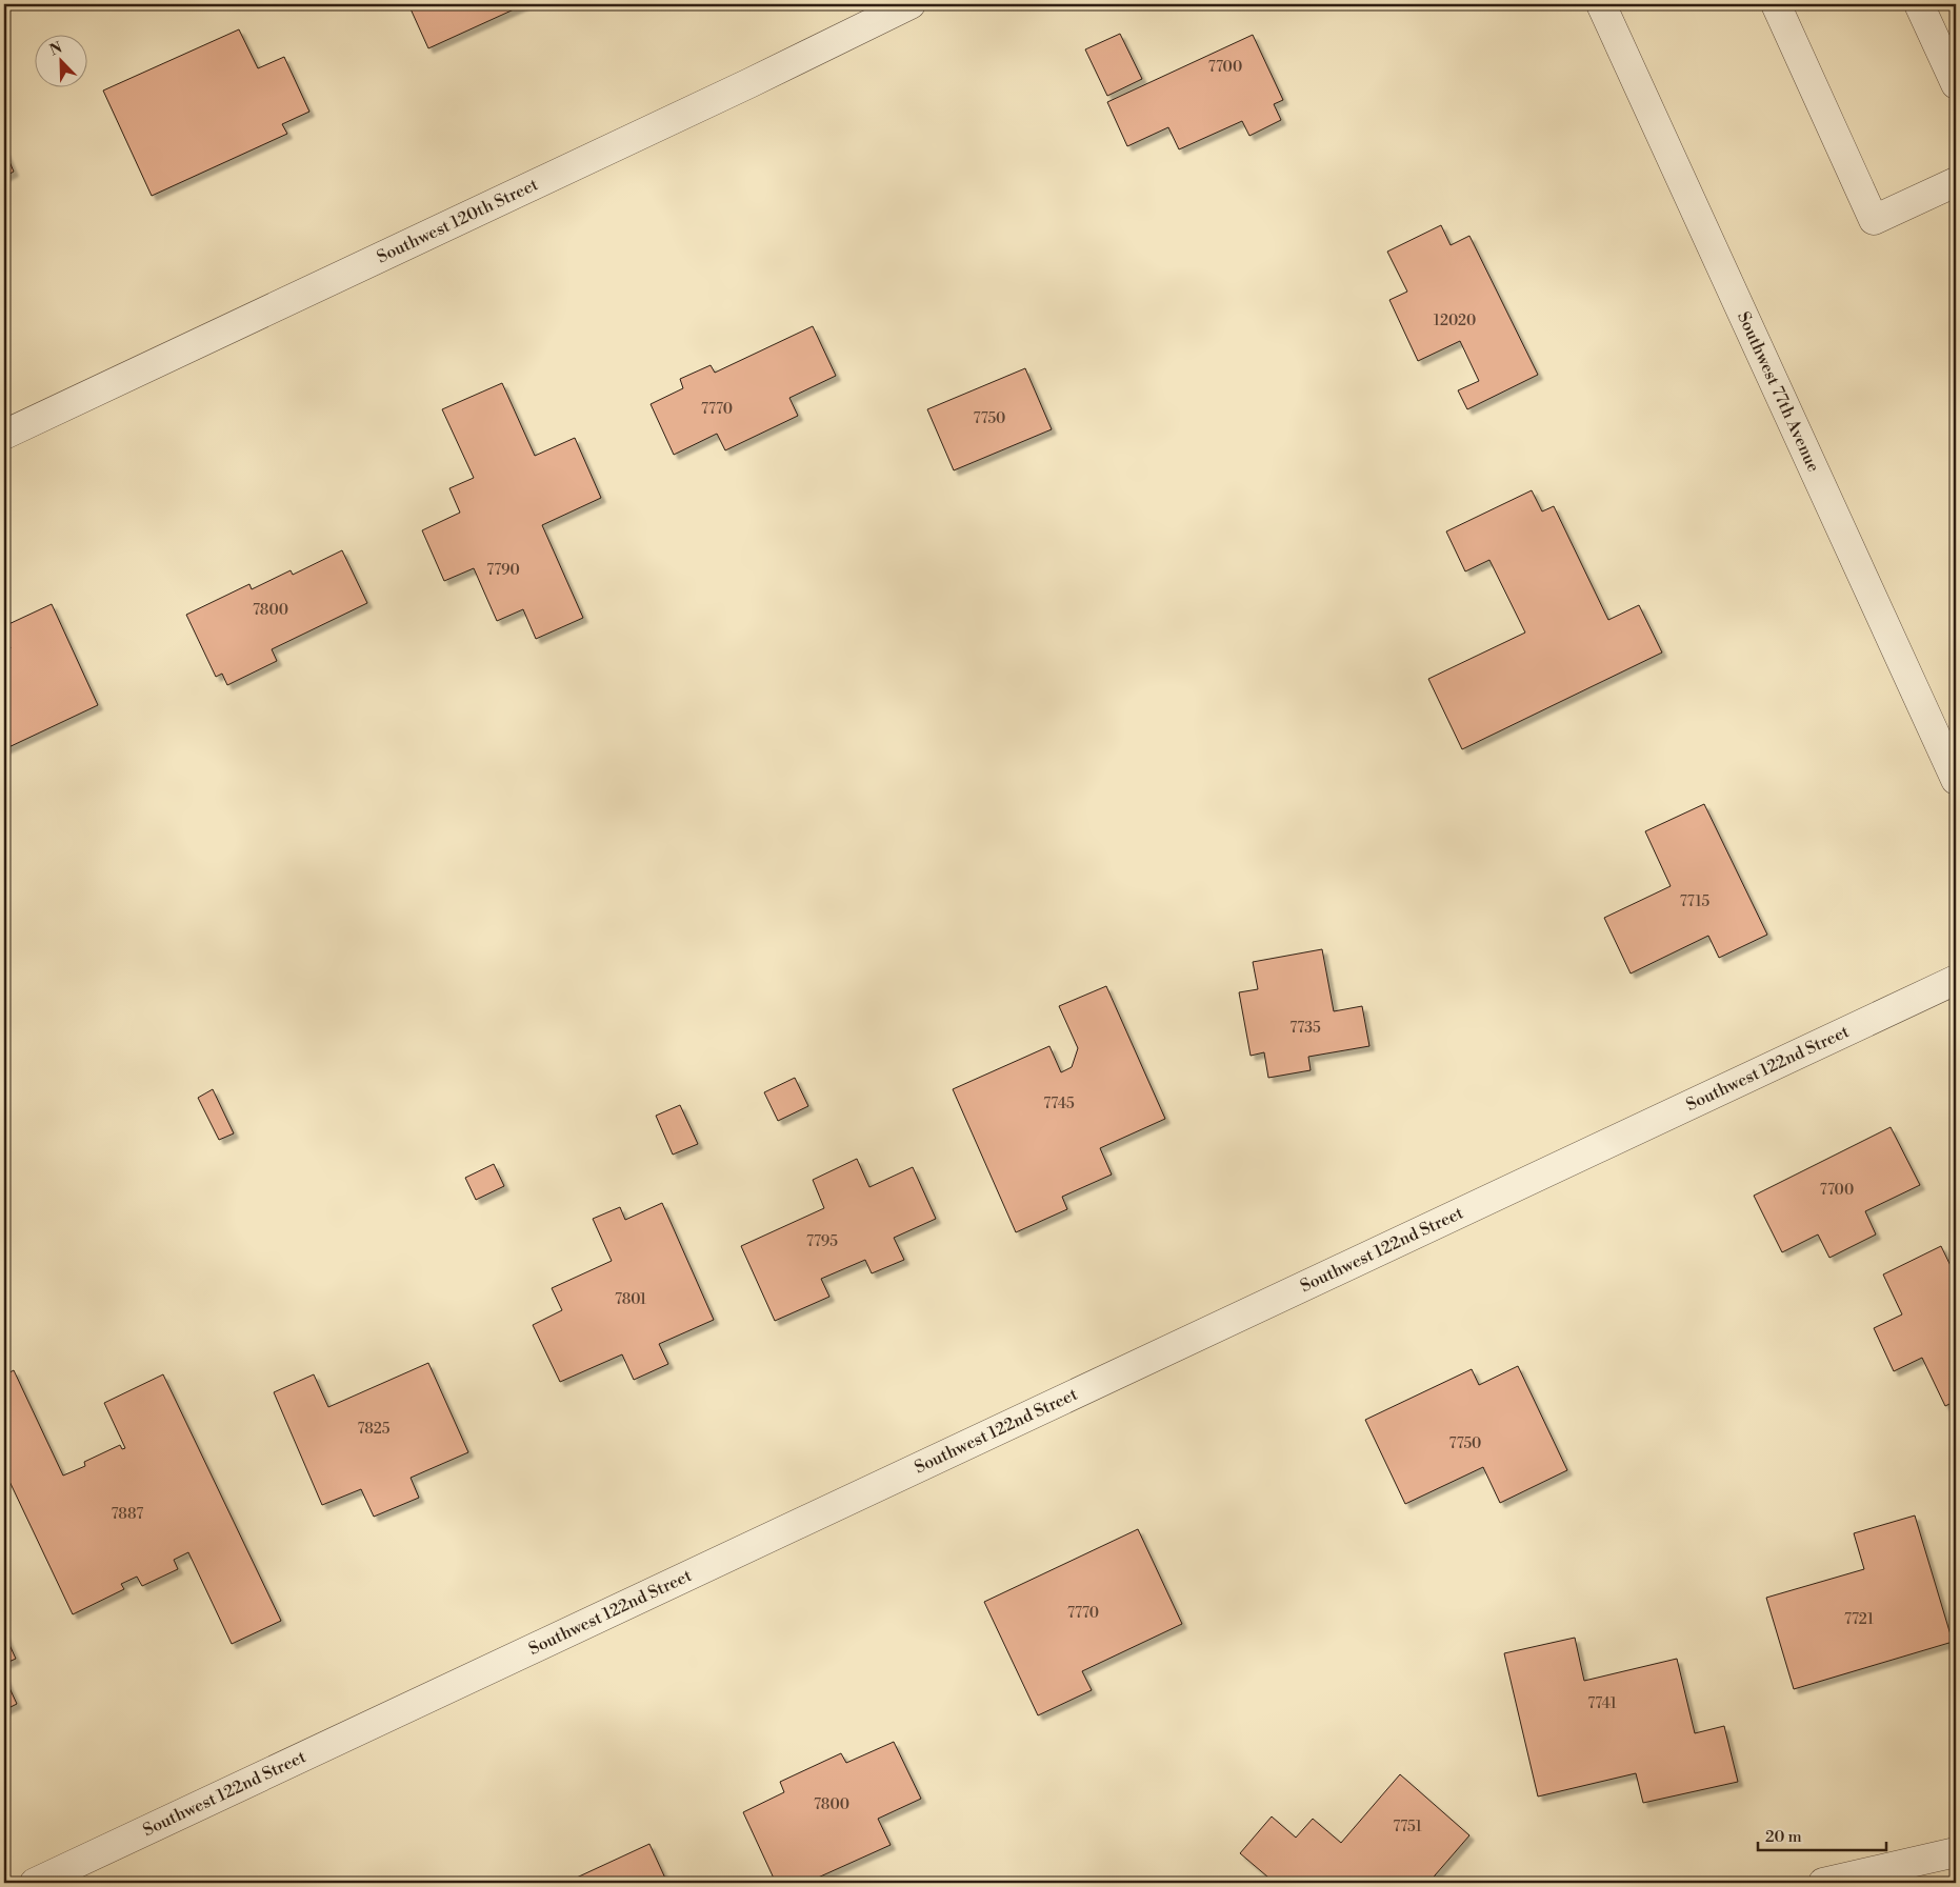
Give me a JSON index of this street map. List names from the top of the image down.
{
  "streets": {
    "street": ["Southwest 120th Street", "Southwest 77th Avenue", "Southwest 122nd Street"]
  },
  "house_numbers": [
    "7700",
    "12020",
    "7770",
    "7750",
    "7790",
    "7800",
    "7715",
    "7735",
    "7745",
    "7700",
    "7795",
    "7801",
    "7825",
    "7750",
    "7887",
    "7770",
    "7721",
    "7741",
    "7800",
    "7751"
  ],
  "scale_bar": "20 m",
  "north": "top left"
}
